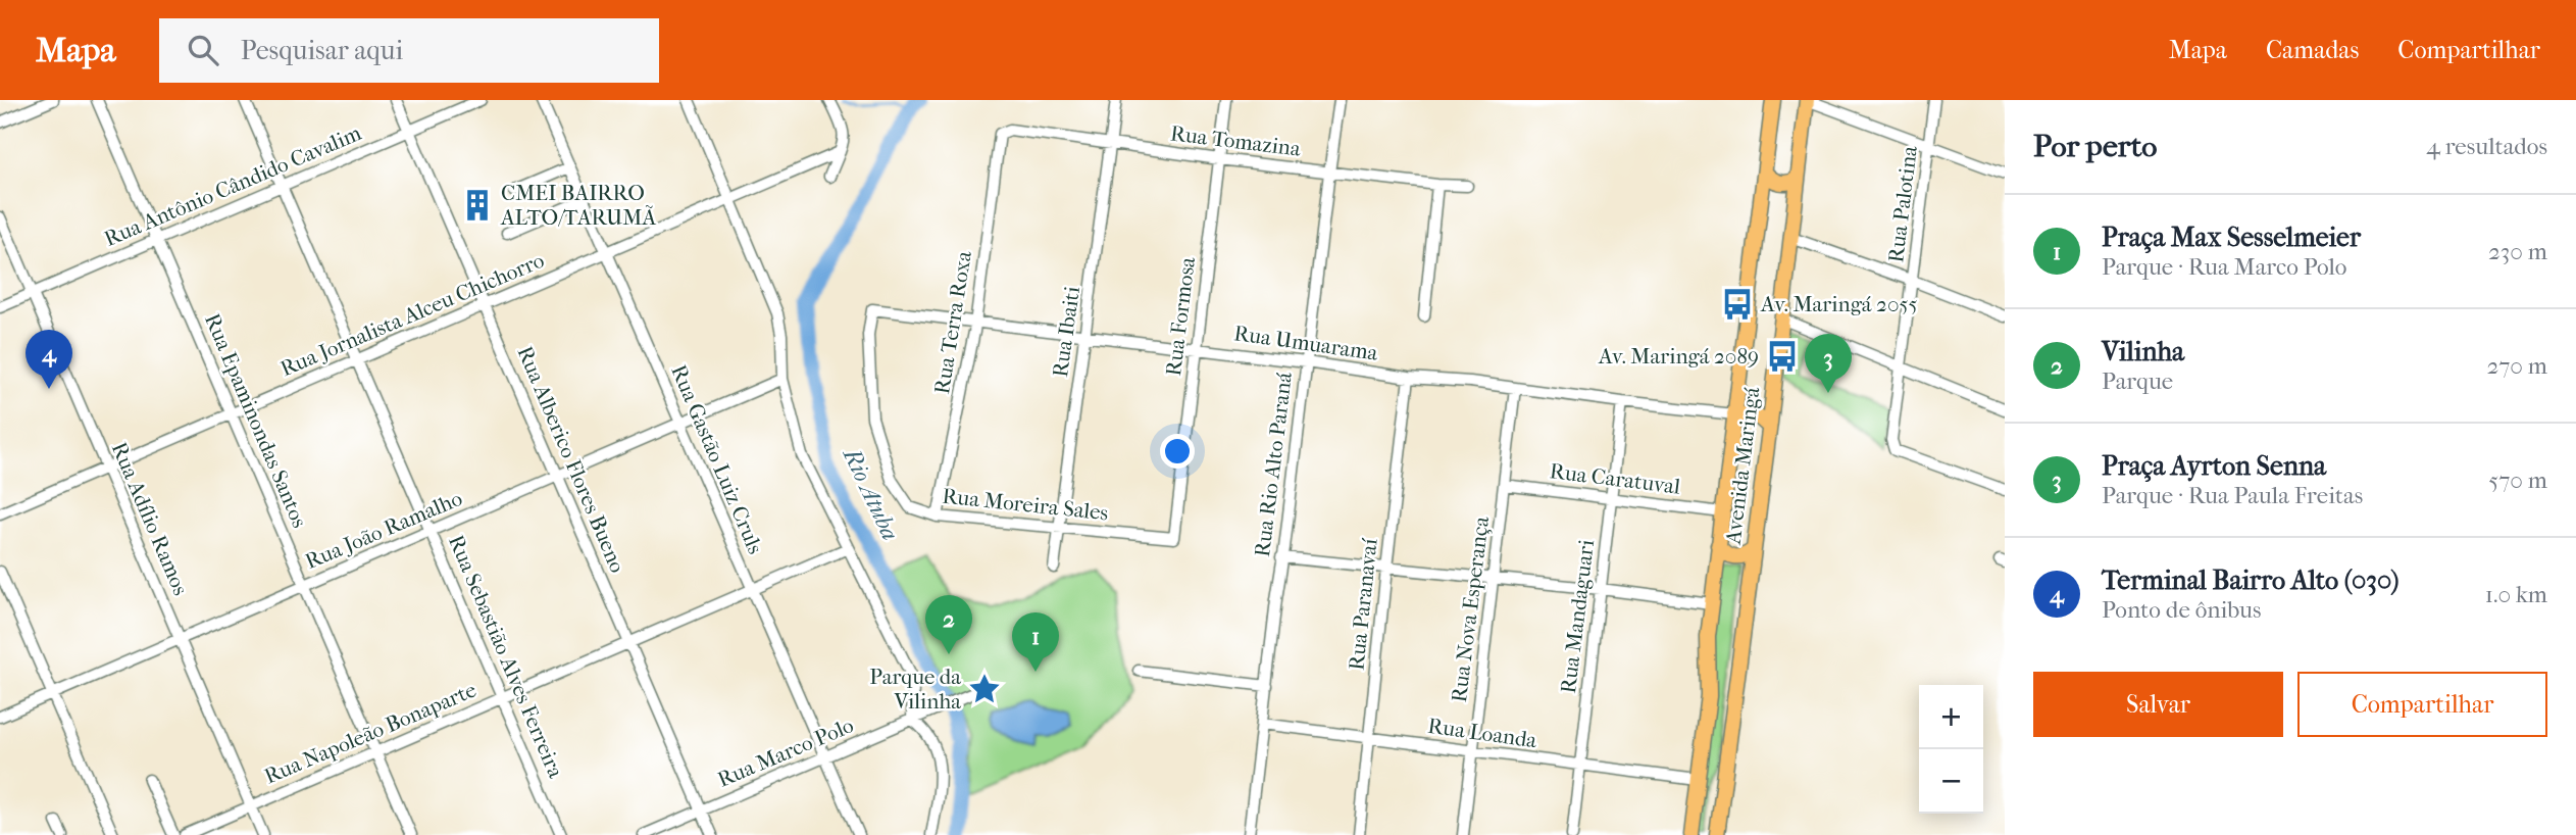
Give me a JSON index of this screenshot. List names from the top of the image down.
{
  "streets": {
    "main road": ["Avenida Maringá"],
    "street": [
      "Rua Tomazina",
      "Rua Antônio Cândido Cavalim",
      "Rua Palotina",
      "Rua Jornalista Alceu Chichorro",
      "Rua Formosa",
      "Rua Terra Roxa",
      "Rua Ibaiti",
      "Rua Umuarama",
      "Rua Epaminondas Santos",
      "Rua Alberico Flores Bueno",
      "Rua Gastão Luiz Cruls",
      "Rua Rio Alto Paraná",
      "Rua Caratuval",
      "Rua Moreira Sales",
      "Rua Adílio Ramos",
      "Rua João Ramalho",
      "Rua Paranavaí",
      "Rua Nova Esperança",
      "Rua Mandaguari",
      "Rua Sebastião Alves Ferreira",
      "Rua Napoleão Bonaparte",
      "Rua Loanda",
      "Rua Marco Polo"
    ]
  },
  "crossings": [
    ["Rua Tomazina", "Rua Formosa"],
    ["Rua Tomazina", "Rua Terra Roxa"],
    ["Rua Tomazina", "Rua Ibaiti"],
    ["Rua Tomazina", "Rua Rio Alto Paraná"],
    ["Rua Antônio Cândido Cavalim", "Rua Epaminondas Santos"],
    ["Rua Antônio Cândido Cavalim", "Rua Alberico Flores Bueno"],
    ["Rua Antônio Cândido Cavalim", "Rua Adílio Ramos"],
    ["Rua Antônio Cândido Cavalim", "Rua Sebastião Alves Ferreira"],
    ["Rua Jornalista Alceu Chichorro", "Rua Epaminondas Santos"],
    ["Rua Jornalista Alceu Chichorro", "Rua Alberico Flores Bueno"],
    ["Rua Jornalista Alceu Chichorro", "Rua Gastão Luiz Cruls"],
    ["Rua Jornalista Alceu Chichorro", "Rua Adílio Ramos"],
    ["Rua Jornalista Alceu Chichorro", "Rua Sebastião Alves Ferreira"],
    ["Rua Formosa", "Rua Umuarama"],
    ["Rua Formosa", "Rua Moreira Sales"],
    ["Rua Terra Roxa", "Rua Umuarama"],
    ["Rua Terra Roxa", "Rua Moreira Sales"],
    ["Rua Ibaiti", "Rua Umuarama"],
    ["Rua Ibaiti", "Rua Moreira Sales"],
    ["Rua Umuarama", "Rua Rio Alto Paraná"],
    ["Rua Umuarama", "Avenida Maringá"],
    ["Rua Umuarama", "Rua Moreira Sales"],
    ["Rua Umuarama", "Rua Paranavaí"],
    ["Rua Umuarama", "Rua Nova Esperança"],
    ["Rua Umuarama", "Rua Mandaguari"],
    ["Rua Epaminondas Santos", "Rua João Ramalho"],
    ["Rua Epaminondas Santos", "Rua Napoleão Bonaparte"],
    ["Rua Alberico Flores Bueno", "Rua João Ramalho"],
    ["Rua Alberico Flores Bueno", "Rua Napoleão Bonaparte"],
    ["Rua Alberico Flores Bueno", "Rua Marco Polo"],
    ["Rua Gastão Luiz Cruls", "Rua João Ramalho"],
    ["Rua Gastão Luiz Cruls", "Rua Napoleão Bonaparte"],
    ["Rua Gastão Luiz Cruls", "Rua Marco Polo"],
    ["Rua Rio Alto Paraná", "Rua Loanda"],
    ["Avenida Maringá", "Rua Caratuval"],
    ["Avenida Maringá", "Rua Loanda"],
    ["Rua Caratuval", "Rua Nova Esperança"],
    ["Rua Caratuval", "Rua Mandaguari"],
    ["Rua Adílio Ramos", "Rua João Ramalho"],
    ["Rua Adílio Ramos", "Rua Napoleão Bonaparte"],
    ["Rua João Ramalho", "Rua Sebastião Alves Ferreira"],
    ["Rua Paranavaí", "Rua Loanda"],
    ["Rua Nova Esperança", "Rua Loanda"],
    ["Rua Mandaguari", "Rua Loanda"],
    ["Rua Sebastião Alves Ferreira", "Rua Napoleão Bonaparte"]
  ],
  "water": ["Rio Atuba"],
  "places": {
    "building": ["CMEI BAIRRO ALTO/TARUMÃ"],
    "bus stop": ["Av. Maringá 2055", "Av. Maringá 2089"],
    "place": ["Parque da Vilinha"]
  },
  "page": {
    "header": "Mapa",
    "search": "Pesquisar aqui",
    "nav": ["Mapa", "Camadas", "Compartilhar"],
    "heading": ["Por perto", "4 resultados"],
    "list": [
      {
        "mark": "1",
        "name": "Praça Max Sesselmeier",
        "note": "Parque · Rua Marco Polo",
        "value": "230 m"
      },
      {
        "mark": "2",
        "name": "Vilinha",
        "note": "Parque",
        "value": "270 m"
      },
      {
        "mark": "3",
        "name": "Praça Ayrton Senna",
        "note": "Parque · Rua Paula Freitas",
        "value": "570 m"
      },
      {
        "mark": "4",
        "name": "Terminal Bairro Alto (030)",
        "note": "Ponto de ônibus",
        "value": "1.0 km"
      }
    ],
    "pins": [
      "4",
      "3",
      "2",
      "1"
    ],
    "buttons": ["Salvar", "Compartilhar"],
    "map_buttons": ["+", "−"]
  }
}
